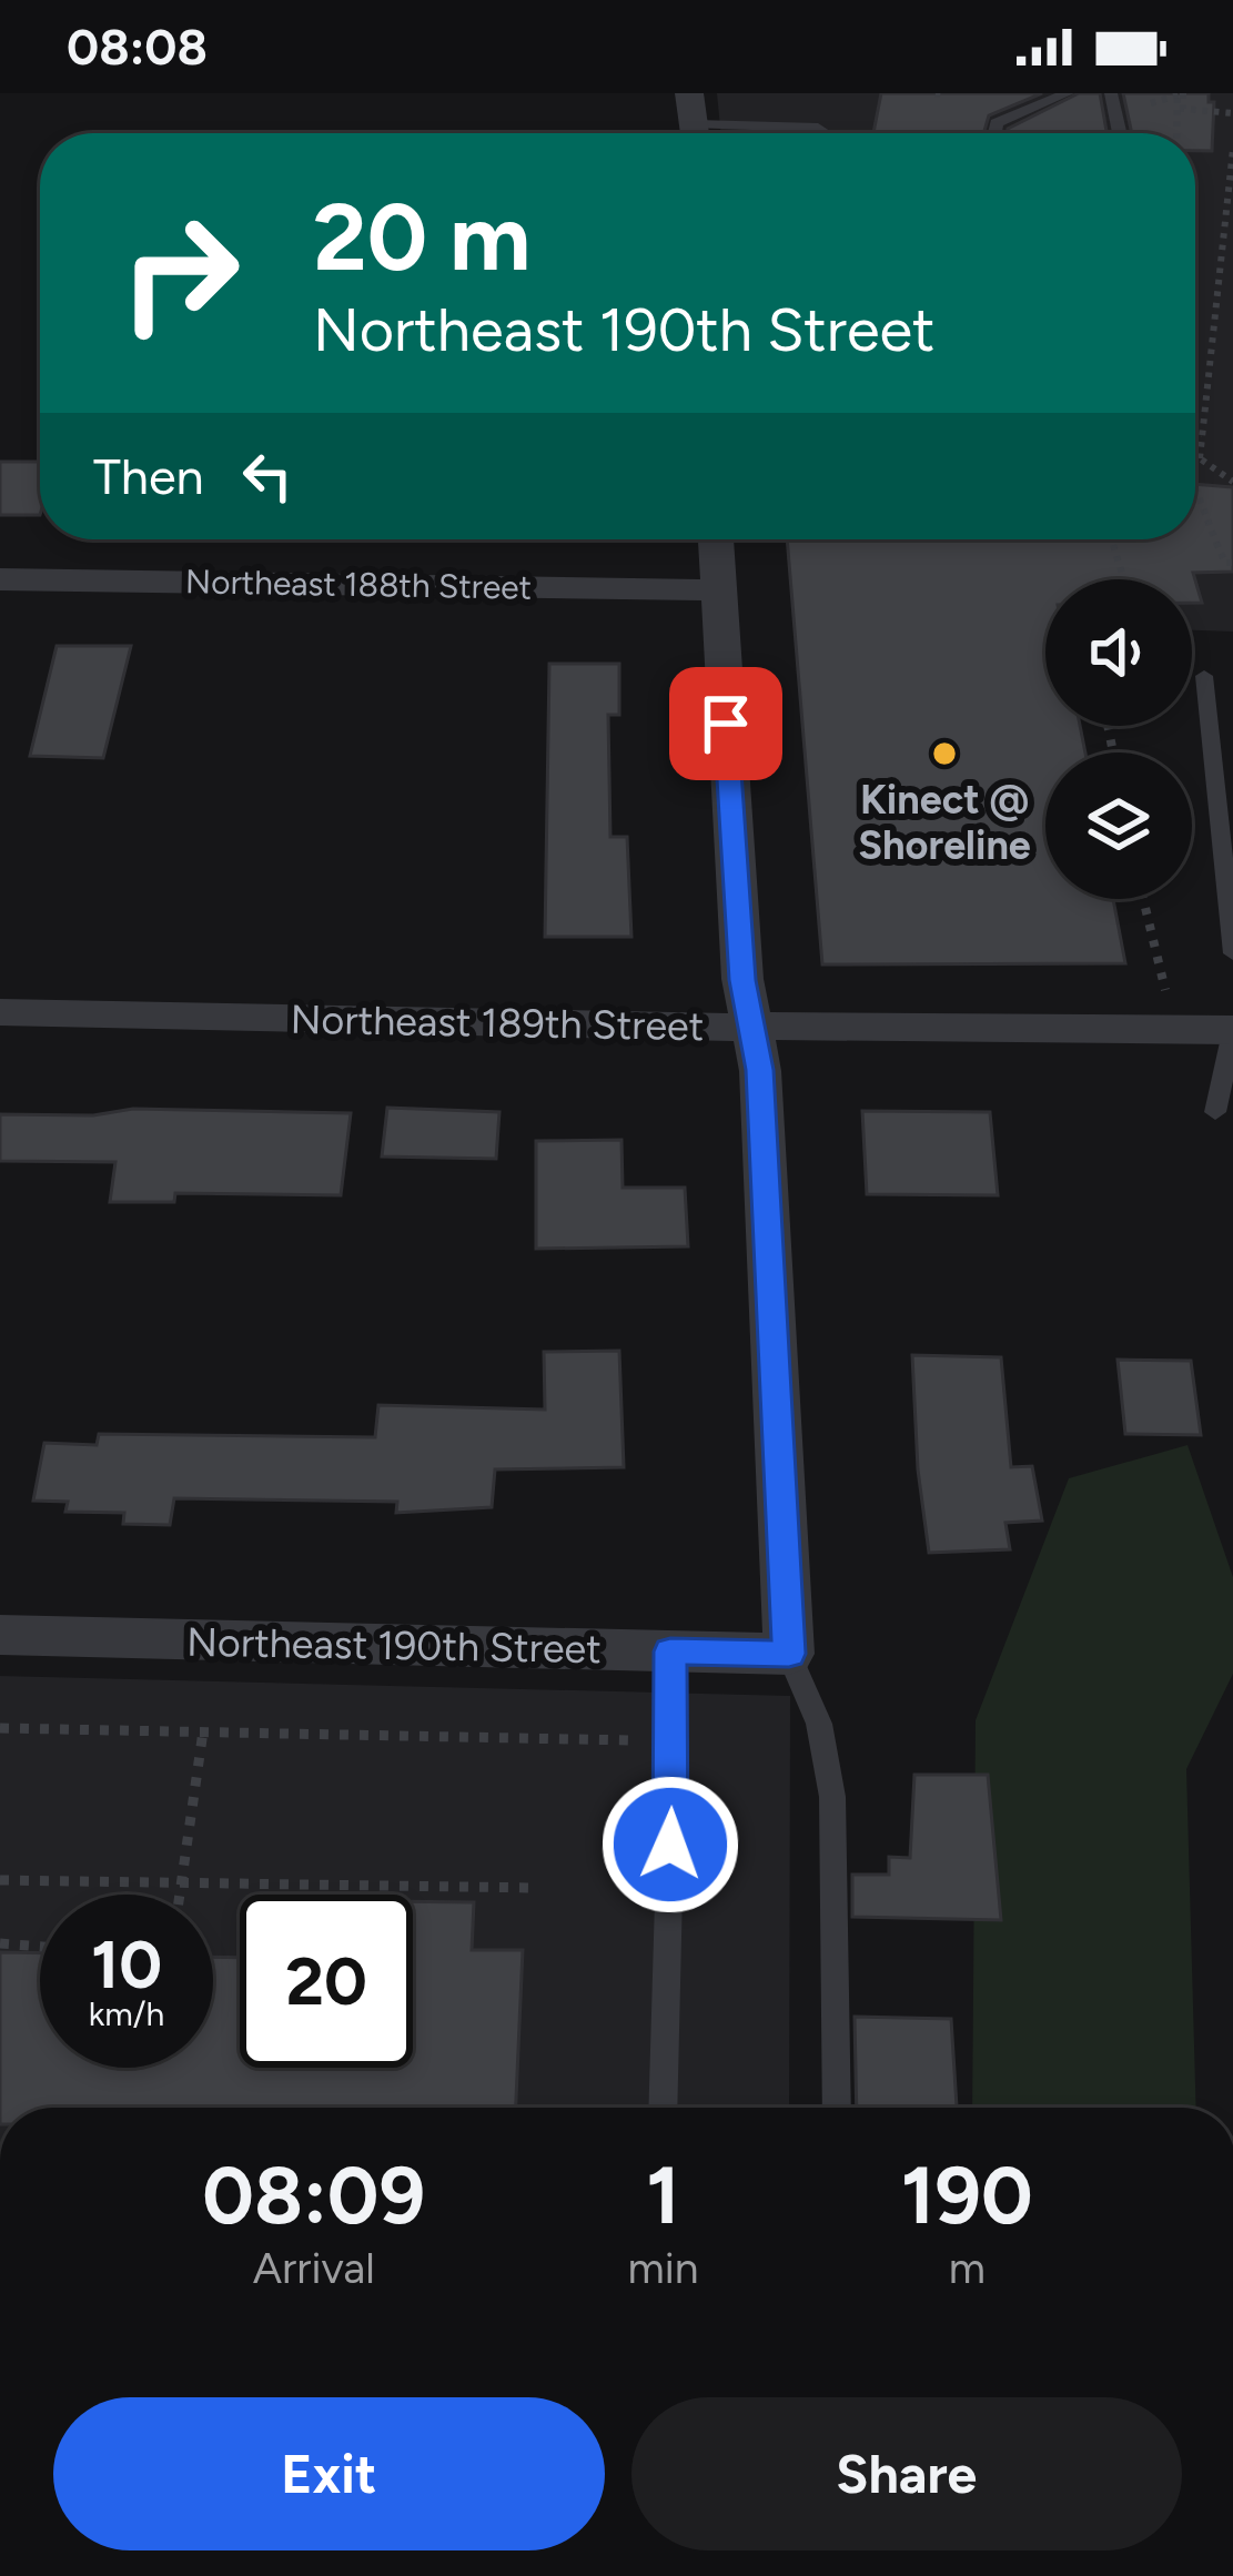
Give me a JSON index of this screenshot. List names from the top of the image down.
{
  "streets": {
    "street": ["Northeast 188th Street", "Northeast 189th Street", "Northeast 190th Street"]
  },
  "places": ["Kinect @ Shoreline"],
  "page": {
    "status": "08:08",
    "turn": ["20 m", "Northeast 190th Street"],
    "then": "Then",
    "speed": "10 km/h",
    "limit": "20",
    "eta": [
      "08:09",
      "Arrival",
      "1",
      "min",
      "190",
      "m"
    ],
    "buttons": ["Exit", "Share"]
  }
}
